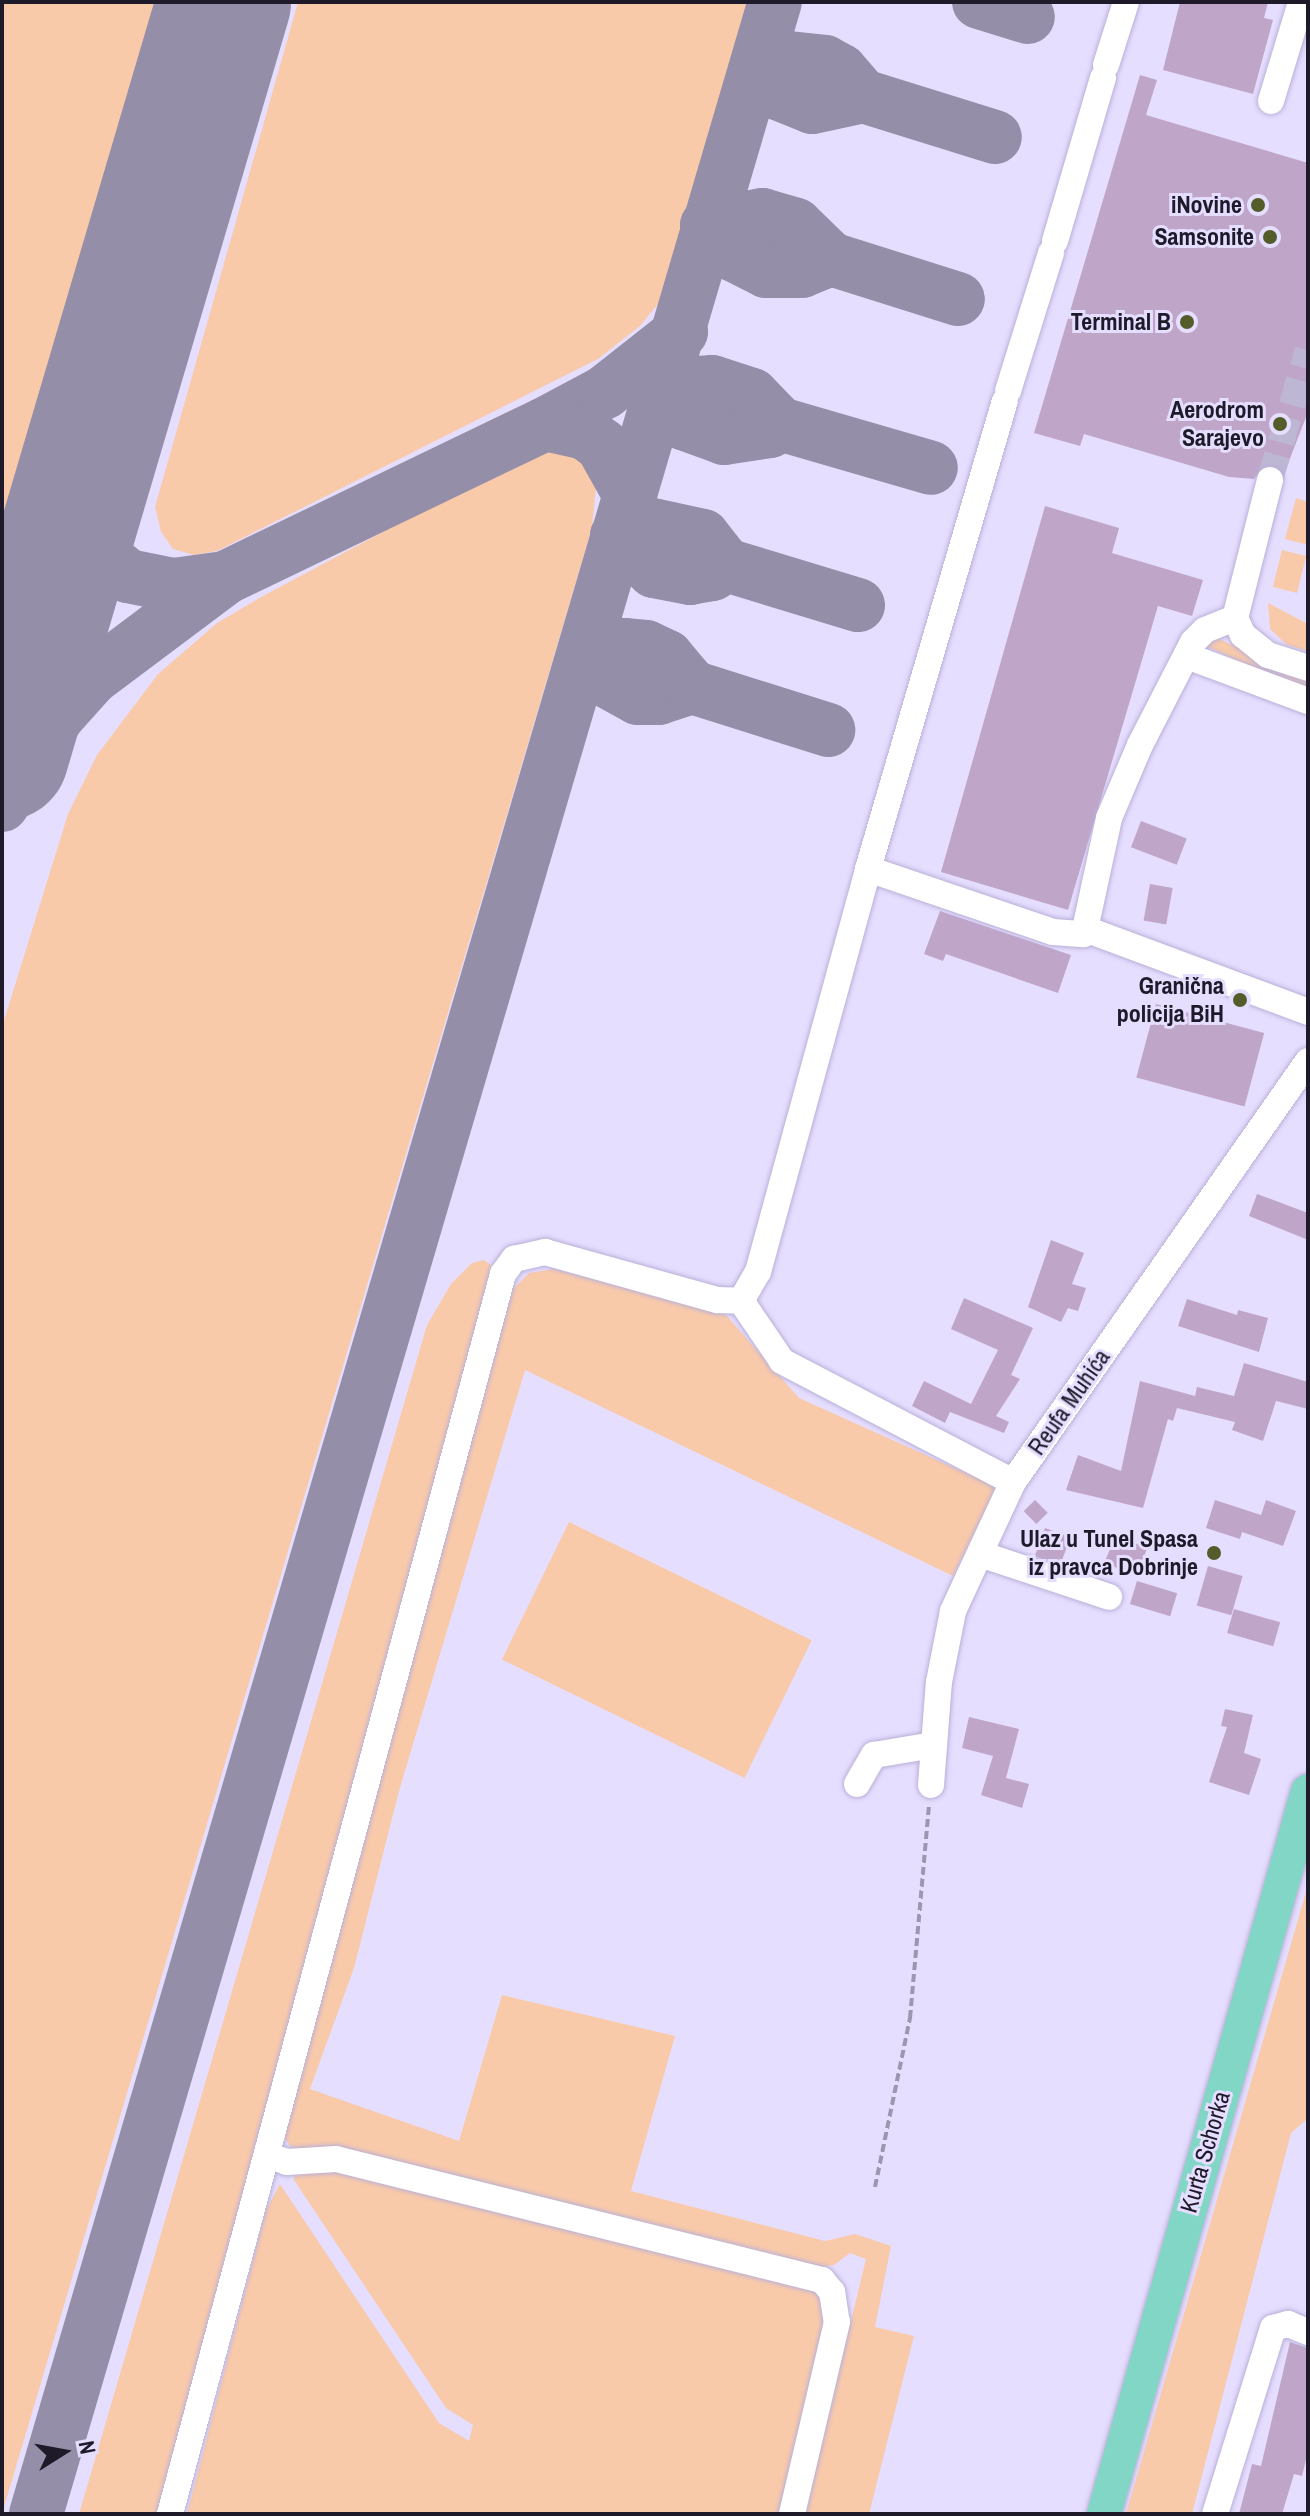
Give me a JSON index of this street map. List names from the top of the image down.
{
  "streets": {
    "main road": ["Kurta Schorka"],
    "street": ["Reufa Muhića"]
  },
  "places": [
    "iNovine",
    "Samsonite",
    "Terminal B",
    "Aerodrom Sarajevo",
    "Granična policija BiH",
    "Ulaz u Tunel Spasa iz pravca Dobrinje"
  ],
  "north": "right"
}
